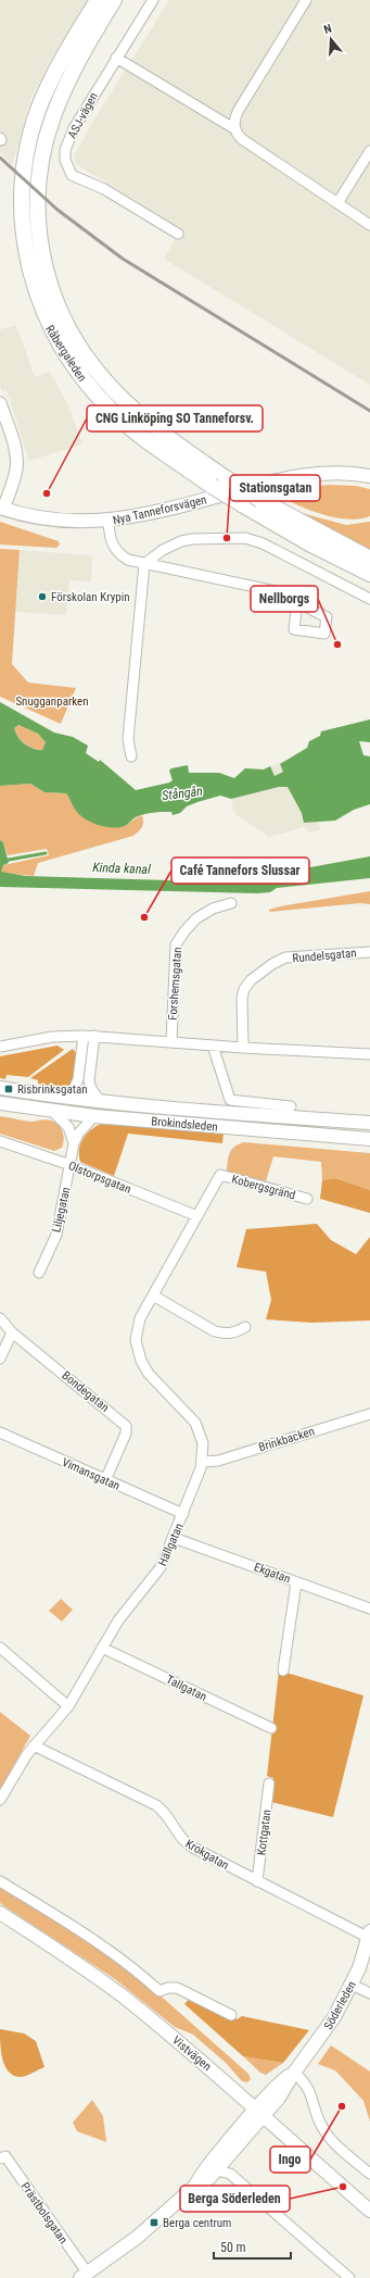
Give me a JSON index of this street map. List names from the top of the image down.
{
  "streets": {
    "main road": [
      "Råbergaleden",
      "Nya Tanneforsvägen",
      "Brokindsleden",
      "Söderleden",
      "Vistvägen"
    ],
    "street": [
      "ASJ-vägen",
      "Rundelsgatan",
      "Forshemsgatan",
      "Olstorpsgatan",
      "Kobergsgränd",
      "Liljegatan",
      "Bondegatan",
      "Brinkbacken",
      "Vimansgatan",
      "Hällgatan",
      "Ekgatan",
      "Tallgatan",
      "Kottgatan",
      "Krokgatan",
      "Prästbolsgatan"
    ]
  },
  "crossings": [
    ["Brokindsleden", "Liljegatan"],
    ["Olstorpsgatan", "Liljegatan"],
    ["Olstorpsgatan", "Hällgatan"],
    ["Kobergsgränd", "Hällgatan"],
    ["Bondegatan", "Vimansgatan"],
    ["Brinkbacken", "Hällgatan"],
    ["Vimansgatan", "Hällgatan"],
    ["Hällgatan", "Ekgatan"],
    ["Hällgatan", "Tallgatan"],
    ["Hällgatan", "Krokgatan"],
    ["Kottgatan", "Krokgatan"],
    ["Krokgatan", "Söderleden"],
    ["Söderleden", "Vistvägen"],
    ["Söderleden", "Prästbolsgatan"]
  ],
  "water": ["Stångån", "Kinda kanal"],
  "parks": ["Snugganparken"],
  "places": {
    "other": [
      "CNG Linköping SO Tanneforsv.",
      "Stationsgatan",
      "Förskolan Krypin",
      "Nellborgs",
      "Café Tannefors Slussar",
      "Ingo",
      "Berga Söderleden"
    ],
    "transit": ["Risbrinksgatan", "Berga centrum"]
  },
  "scale_bar": "50 m",
  "north": "top"
}
